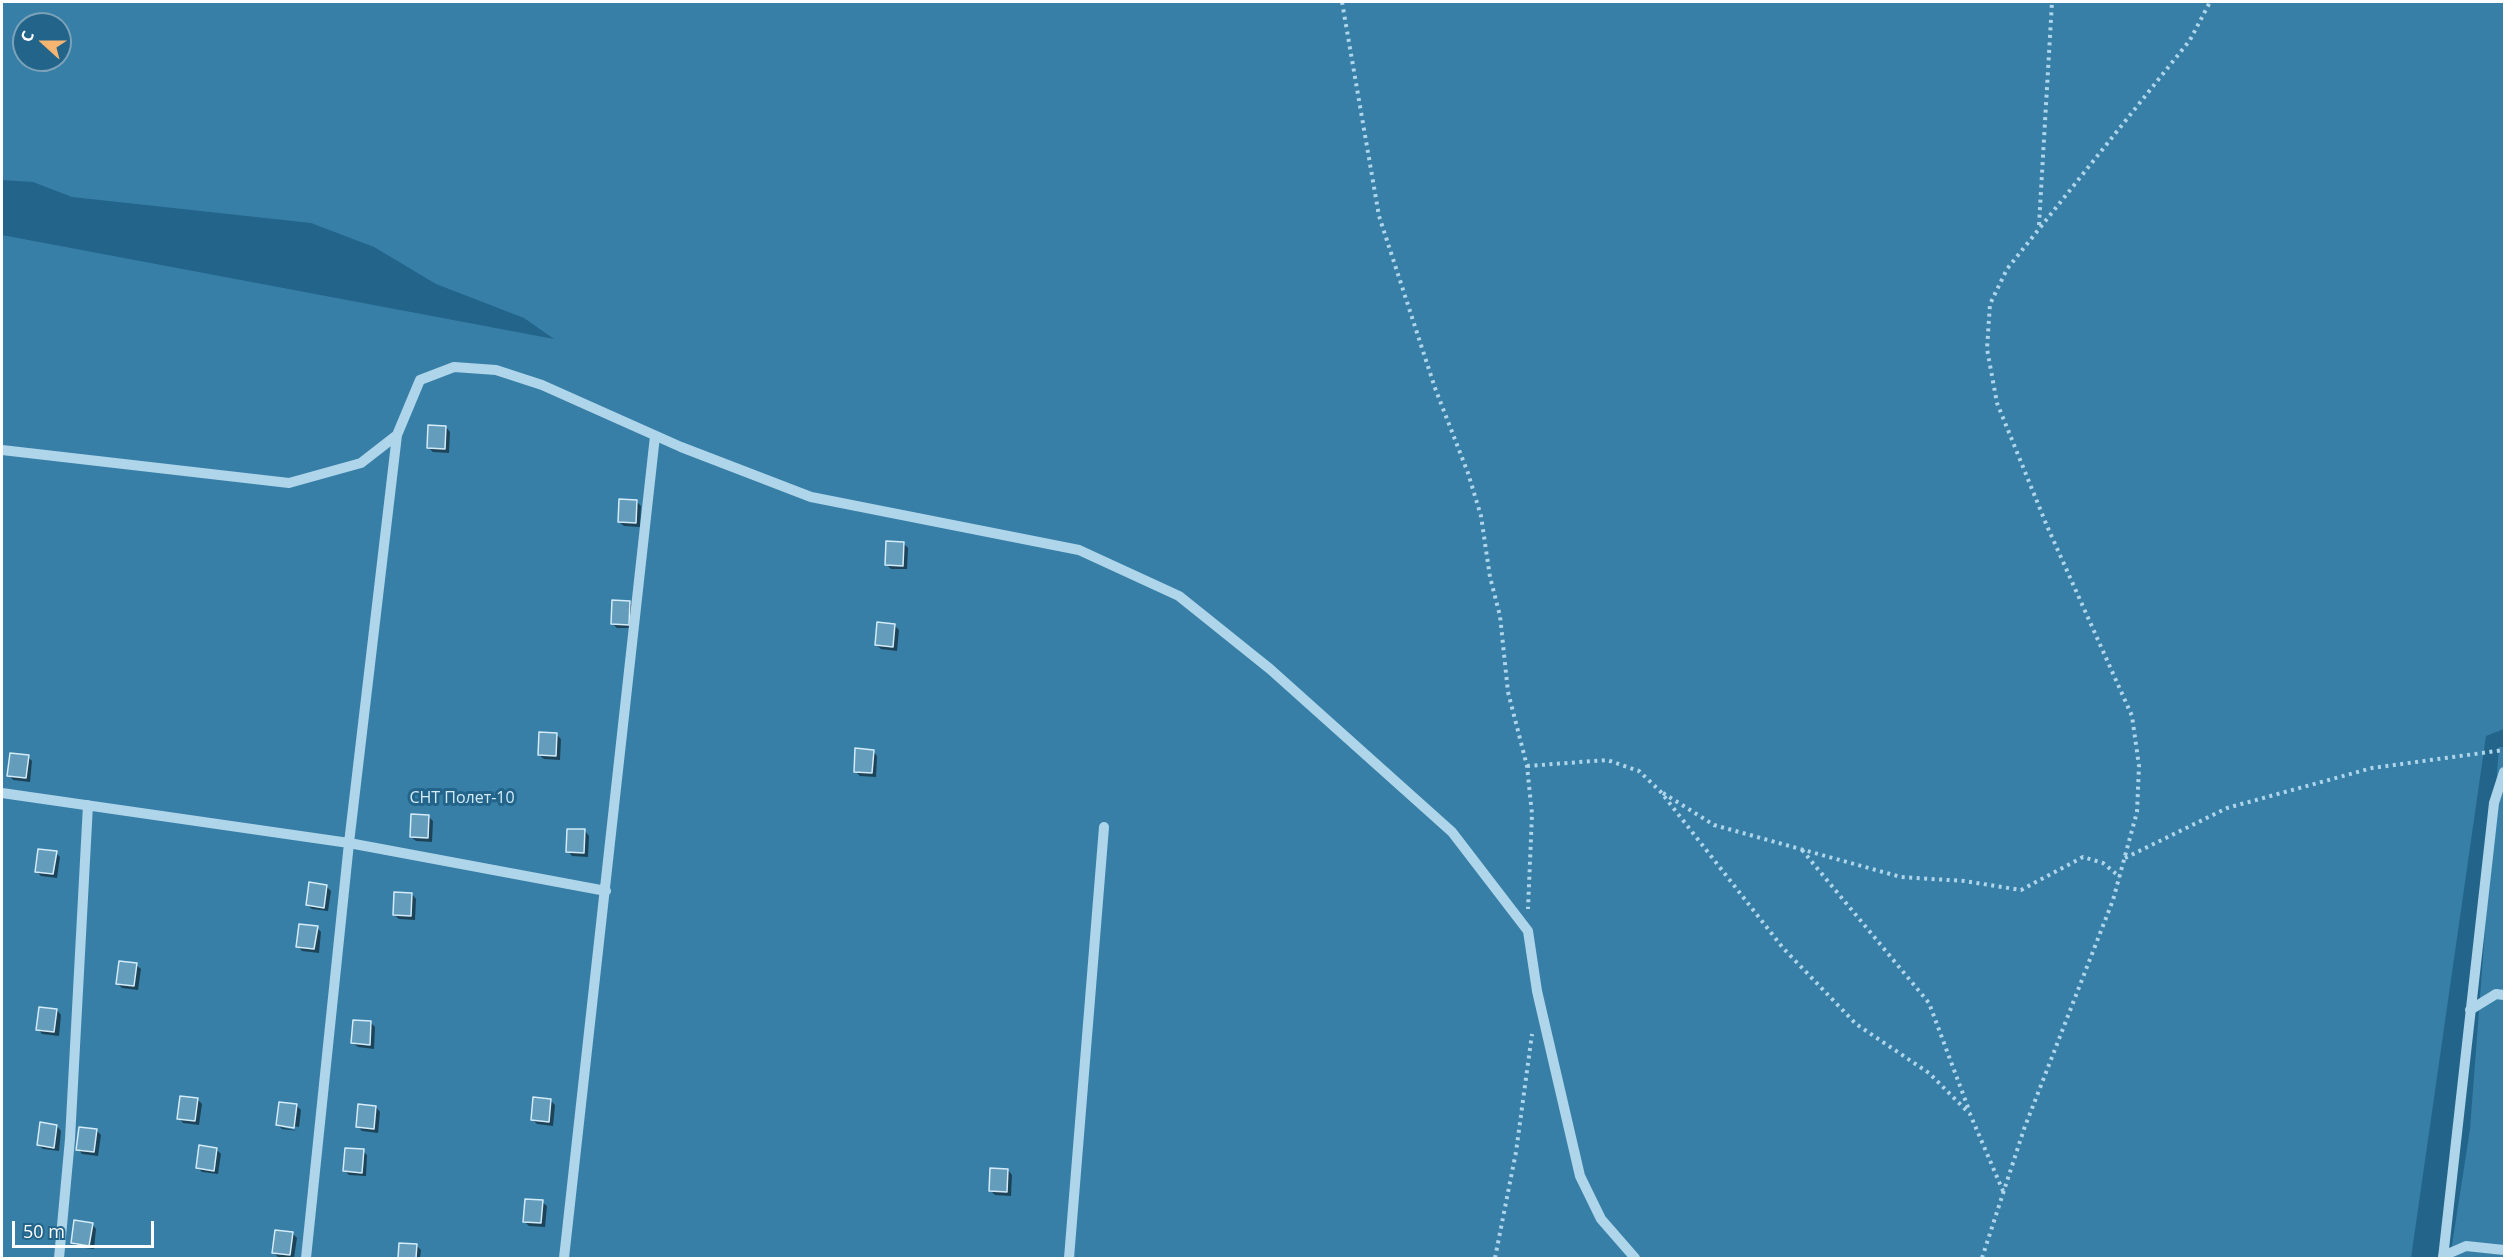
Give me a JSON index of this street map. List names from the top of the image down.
{
  "parks": ["СНТ Полет-10"],
  "scale_bar": "50 m",
  "north": "left"
}
